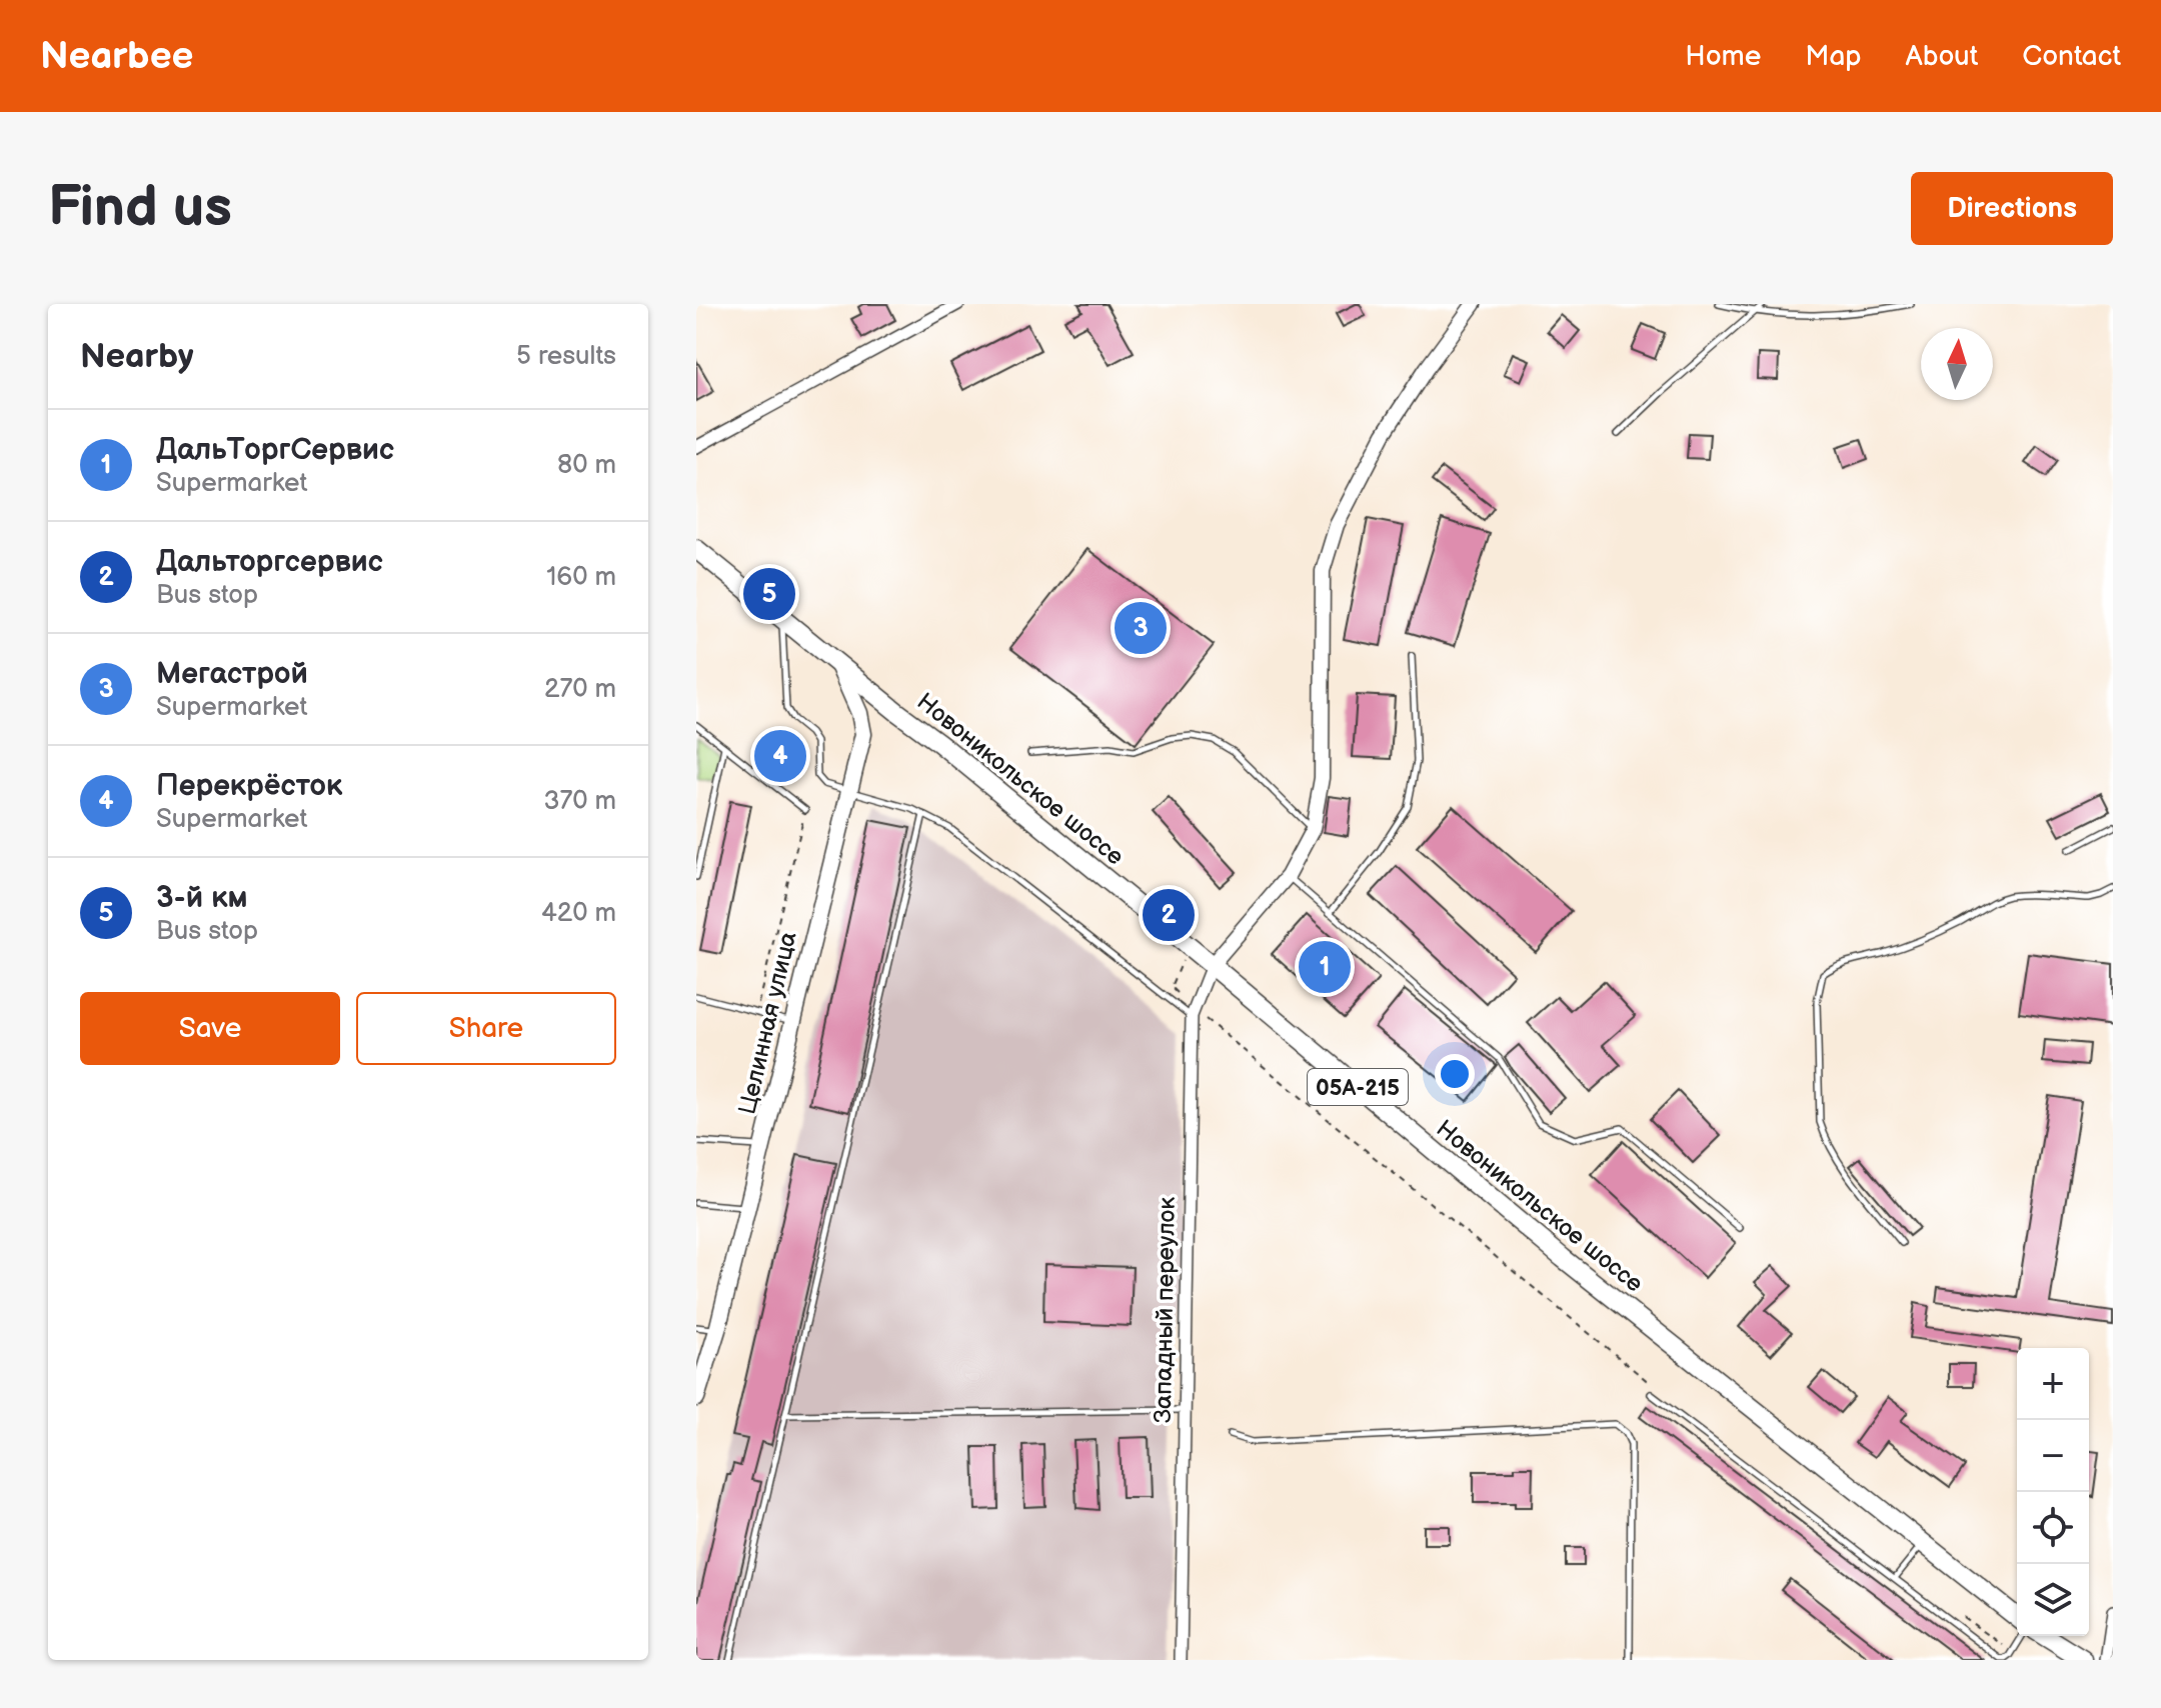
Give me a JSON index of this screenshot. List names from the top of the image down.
{
  "streets": {
    "highway": ["Новоникольское шоссе", "05А-215"],
    "main road": ["Целинная улица"],
    "street": ["Западный переулок"]
  },
  "crossings": [
    ["Новоникольское шоссе", "Целинная улица"],
    ["Новоникольское шоссе", "Западный переулок"]
  ],
  "north": "top",
  "page": {
    "header": "Nearbee",
    "nav": [
      "Home",
      "Map",
      "About",
      "Contact"
    ],
    "buttons": [
      "Directions",
      ["Save", "Share"]
    ],
    "title": "Find us",
    "heading": ["Nearby", "5 results"],
    "list": [
      {
        "mark": "1",
        "name": "ДальТоргСервис",
        "note": "Supermarket",
        "value": "80 m"
      },
      {
        "mark": "2",
        "name": "Дальторгсервис",
        "note": "Bus stop",
        "value": "160 m"
      },
      {
        "mark": "3",
        "name": "Мегастрой",
        "note": "Supermarket",
        "value": "270 m"
      },
      {
        "mark": "4",
        "name": "Перекрёсток",
        "note": "Supermarket",
        "value": "370 m"
      },
      {
        "mark": "5",
        "name": "3-й км",
        "note": "Bus stop",
        "value": "420 m"
      }
    ],
    "pins": [
      "5",
      "3",
      "4",
      "2",
      "1"
    ],
    "map_buttons": ["+", "−"]
  }
}
